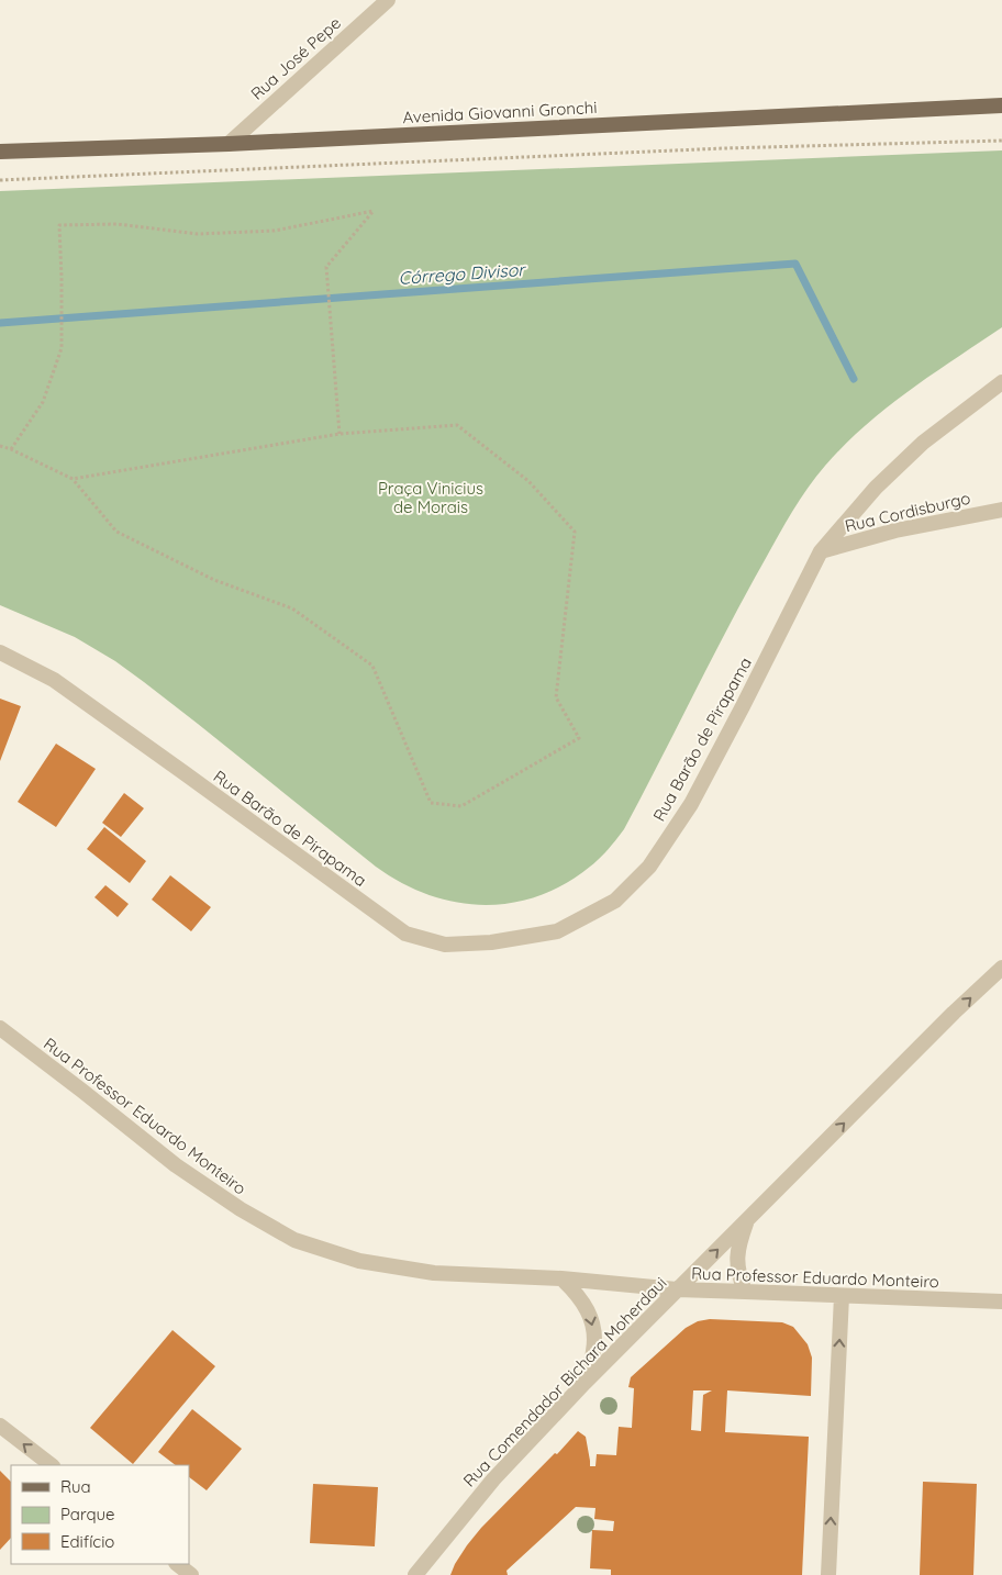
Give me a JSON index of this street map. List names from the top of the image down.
{
  "streets": {
    "main road": ["Avenida Giovanni Gronchi"],
    "street": [
      "Rua José Pepe",
      "Rua Cordisburgo",
      "Rua Barão de Pirapama",
      "Rua Professor Eduardo Monteiro",
      "Rua Comendador Bichara Moherdaui"
    ]
  },
  "crossings": [
    ["Rua José Pepe", "Avenida Giovanni Gronchi"],
    ["Rua Cordisburgo", "Rua Barão de Pirapama"],
    ["Rua Professor Eduardo Monteiro", "Rua Comendador Bichara Moherdaui"]
  ],
  "one_way": ["Rua Comendador Bichara Moherdaui"],
  "water": ["Córrego Divisor"],
  "parks": ["Praça Vinicius de Morais"],
  "legend": ["Rua", "Parque", "Edifício"]
}
